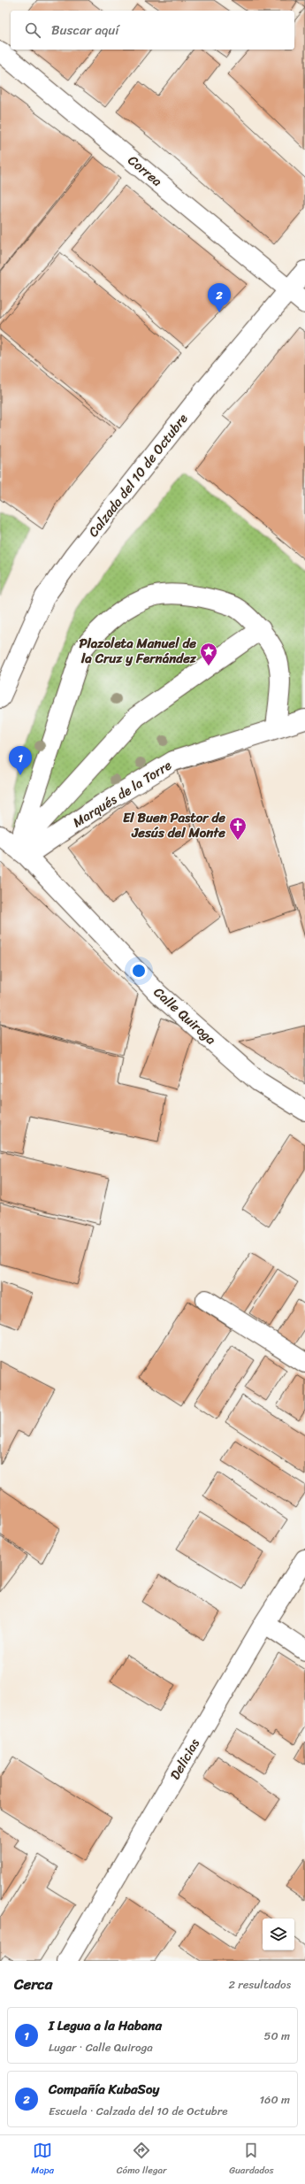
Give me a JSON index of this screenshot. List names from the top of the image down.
{
  "streets": {
    "street": [
      "Correa",
      "Calzada del 10 de Octubre",
      "Marqués de la Torre",
      "Calle Quiroga",
      "Delicias"
    ]
  },
  "crossings": [
    ["Correa", "Calzada del 10 de Octubre"],
    ["Marqués de la Torre", "Calle Quiroga"]
  ],
  "places": {
    "place": ["Plazoleta Manuel de la Cruz y Fernández"],
    "church": ["El Buen Pastor de Jesús del Monte"]
  },
  "page": {
    "search": "Buscar aquí",
    "pins": ["2", "1"],
    "heading": ["Cerca", "2 resultados"],
    "list": [
      {
        "mark": "1",
        "name": "I Legua a la Habana",
        "note": "Lugar · Calle Quiroga",
        "value": "50 m"
      },
      {
        "mark": "2",
        "name": "Compañía KubaSoy",
        "note": "Escuela · Calzada del 10 de Octubre",
        "value": "160 m"
      }
    ],
    "nav": ["Mapa", "Cómo llegar", "Guardados"]
  }
}
